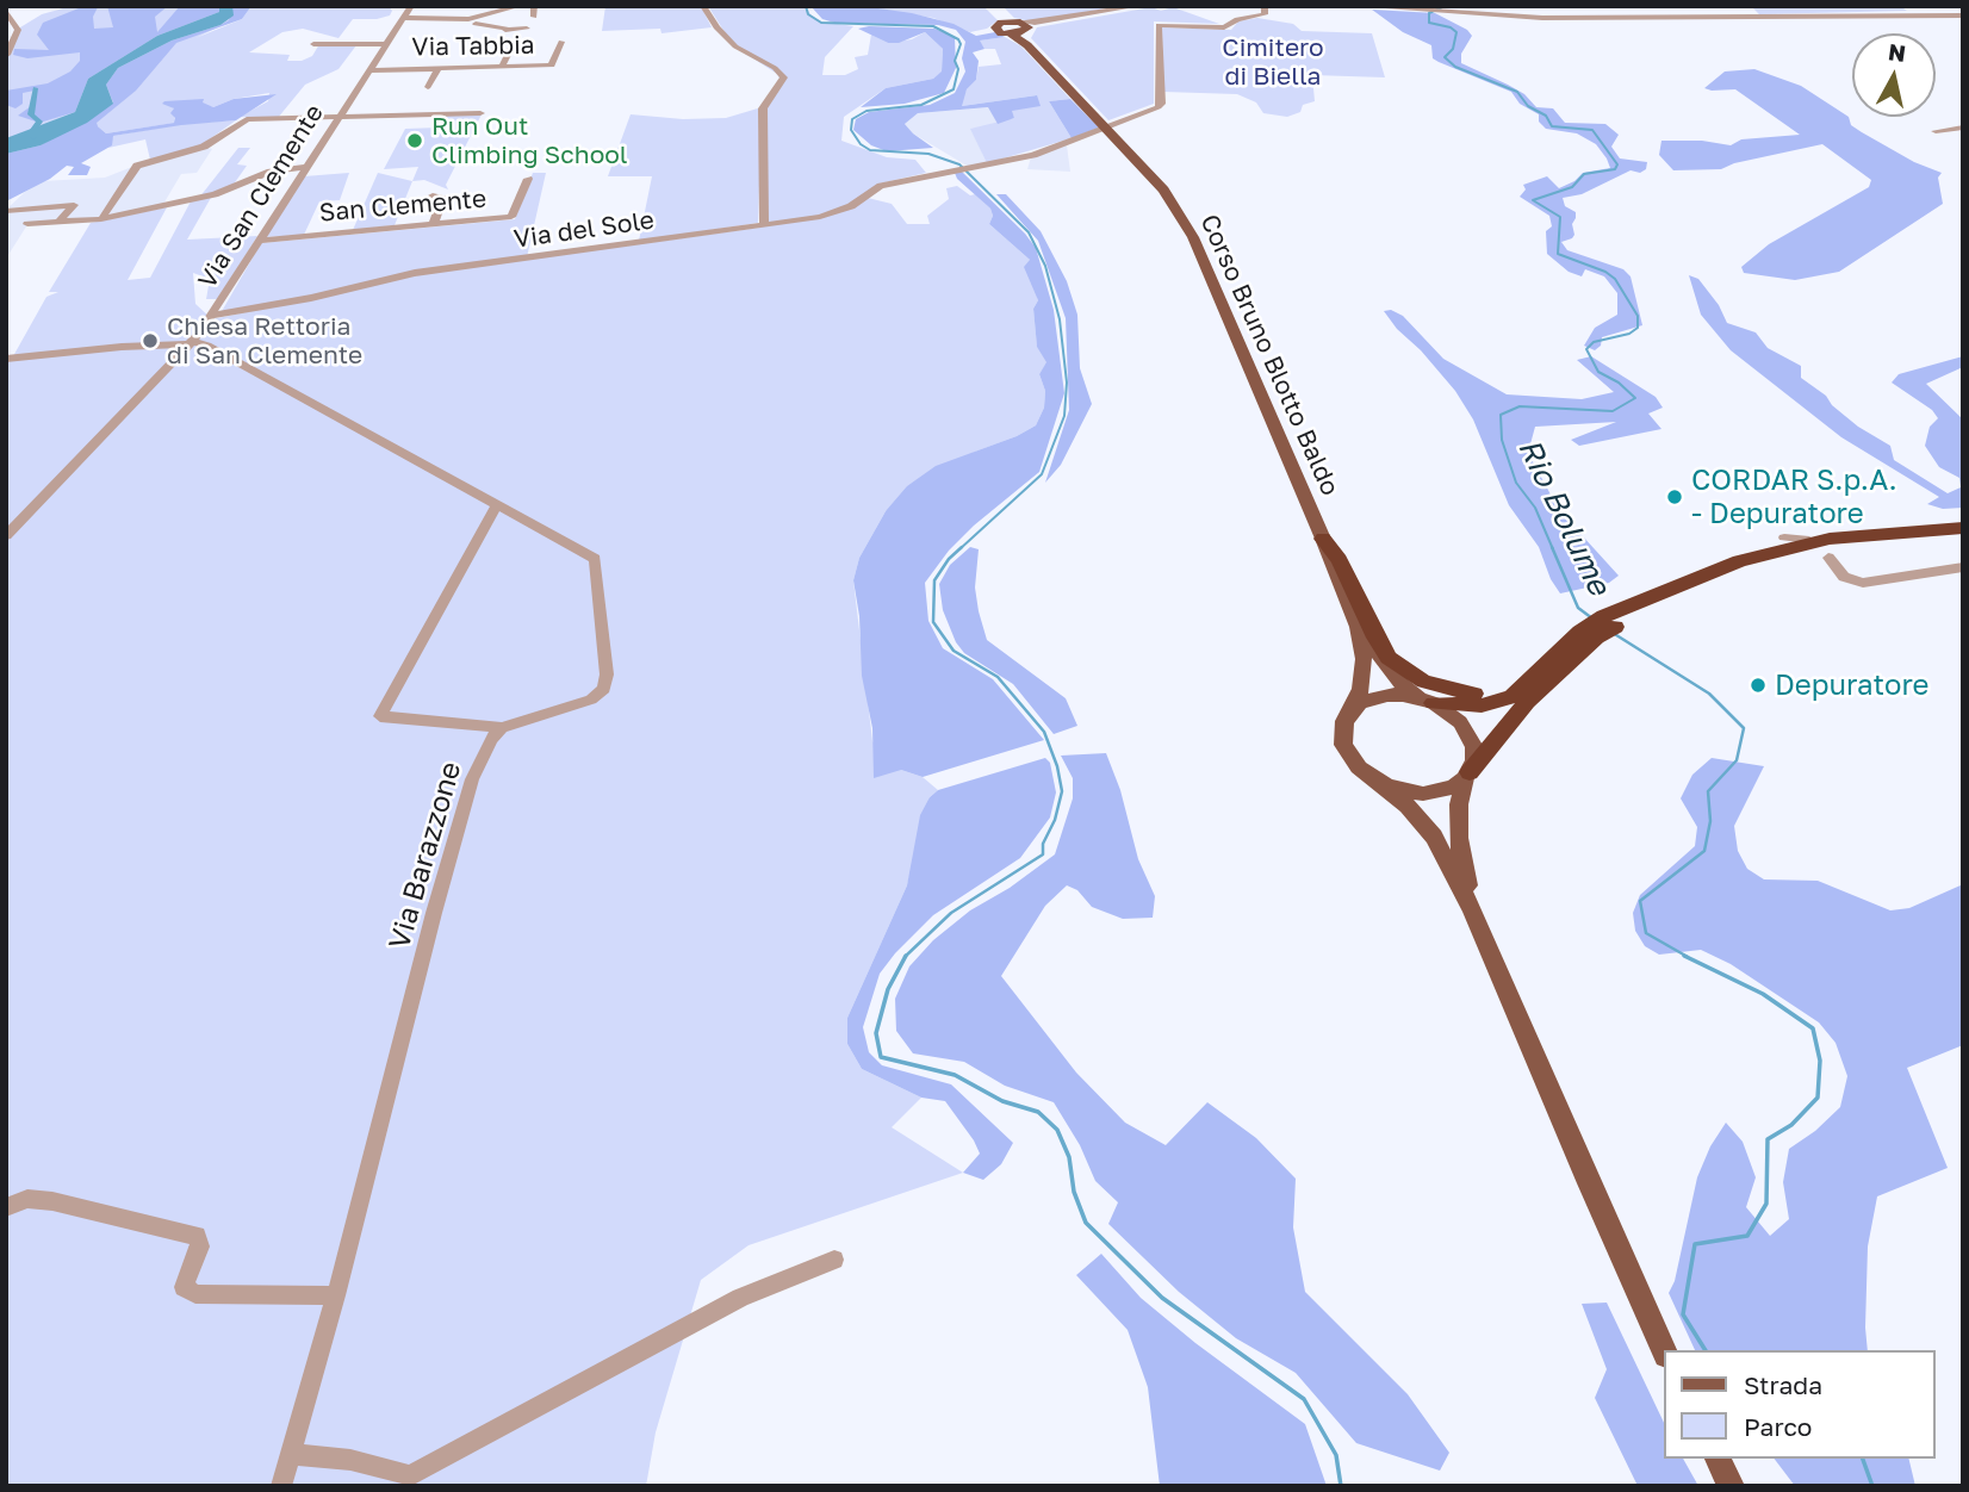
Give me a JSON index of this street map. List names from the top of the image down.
{
  "streets": {
    "main road": ["Corso Bruno Blotto Baldo"],
    "street": [
      "Via Tabbia",
      "Via San Clemente",
      "San Clemente",
      "Via del Sole",
      "Via Barazzone"
    ]
  },
  "crossings": [
    ["Via Tabbia", "Via San Clemente"],
    ["Via San Clemente", "San Clemente"],
    ["Via San Clemente", "Via del Sole"]
  ],
  "water": ["Rio Bolume"],
  "parks": ["Cimitero di Biella"],
  "places": [
    "Run Out Climbing School",
    "Chiesa Rettoria di San Clemente",
    "CORDAR S.p.A. - Depuratore",
    "Depuratore"
  ],
  "legend": ["Strada", "Parco"],
  "north": "top"
}
